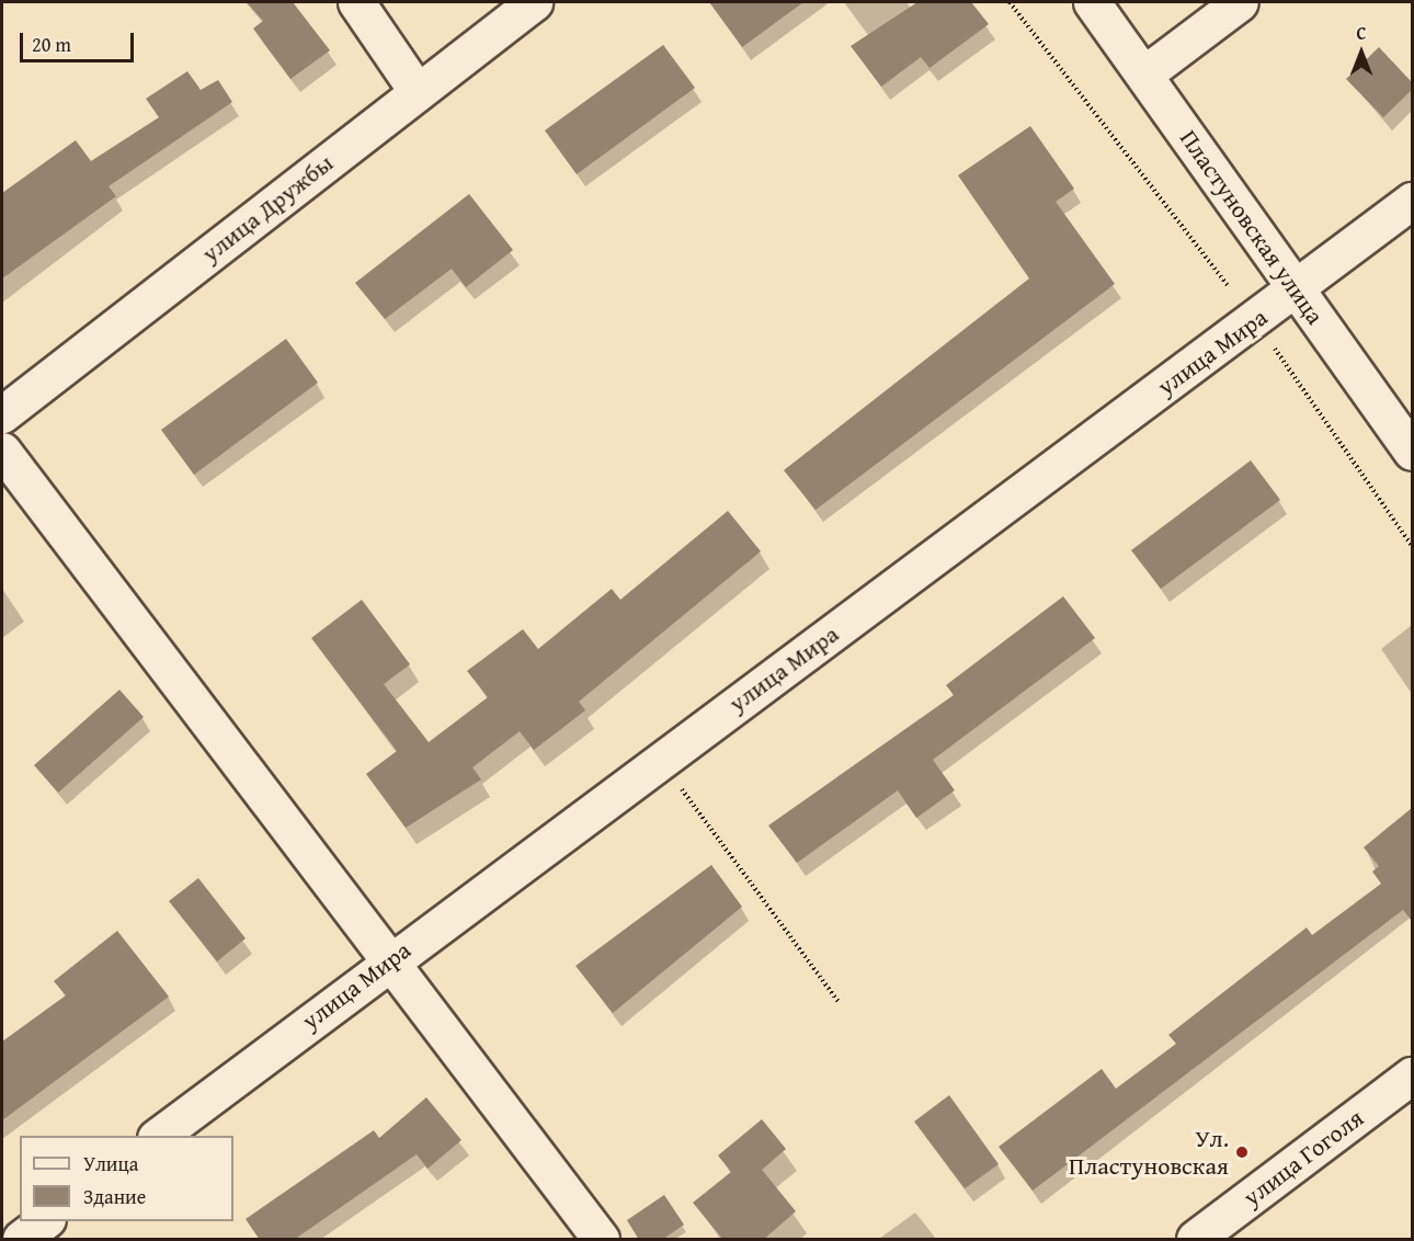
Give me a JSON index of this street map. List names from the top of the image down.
{
  "streets": {
    "street": [
      "улица Дружбы",
      "Пластуновская улица",
      "улица Мира",
      "улица Гоголя"
    ]
  },
  "crossings": [
    ["Пластуновская улица", "улица Мира"]
  ],
  "places": ["Ул. Пластуновская"],
  "legend": ["Улица", "Здание"],
  "scale_bar": "20 m",
  "north": "top"
}
